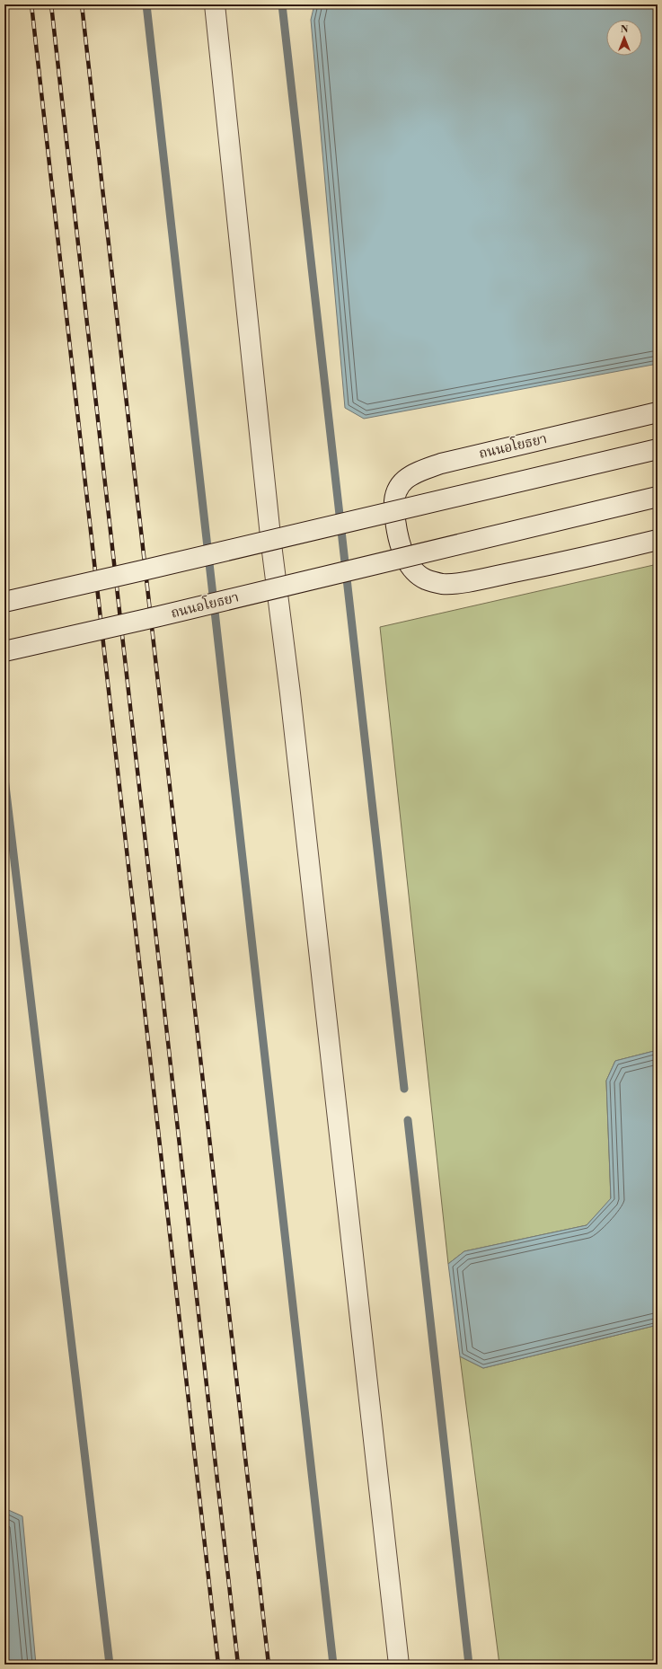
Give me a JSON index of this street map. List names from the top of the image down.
{
  "streets": {
    "street": ["ถนนอโยธยา"]
  },
  "north": "top"
}
